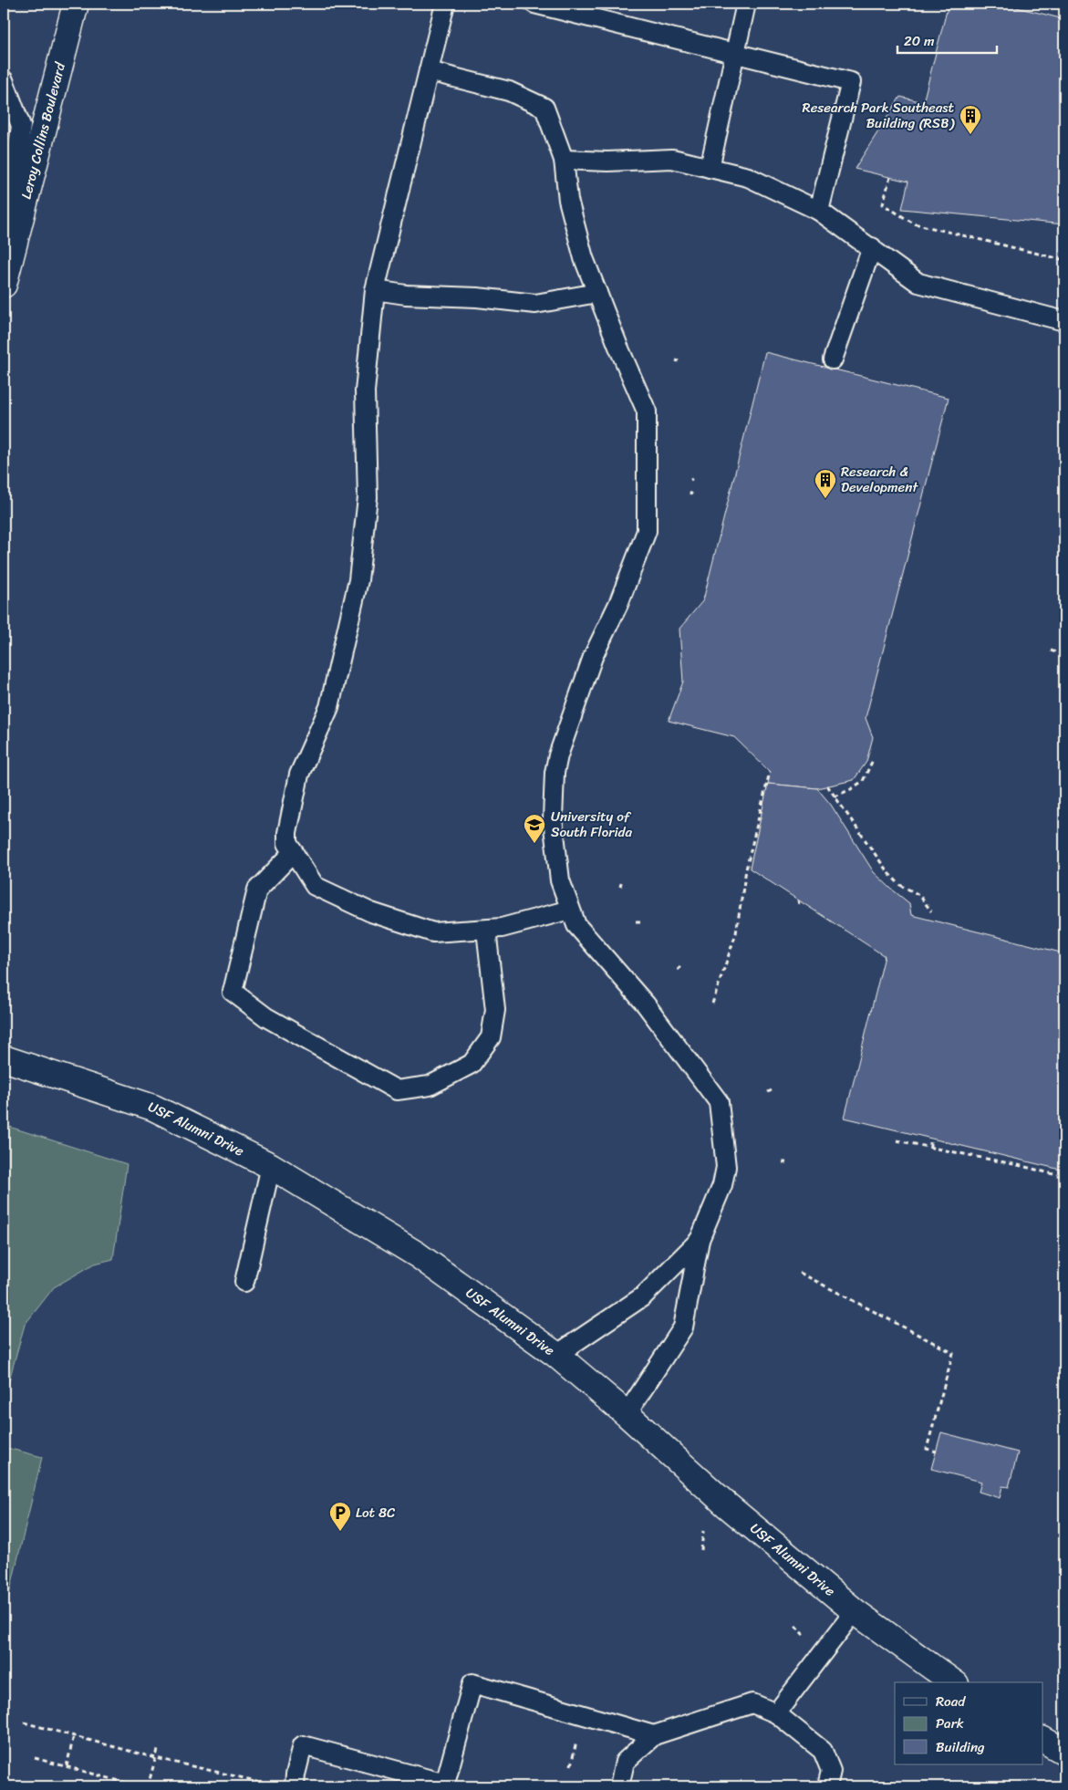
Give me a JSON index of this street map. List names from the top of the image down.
{
  "streets": {
    "street": ["Leroy Collins Boulevard", "USF Alumni Drive"]
  },
  "places": {
    "building": ["Research Park Southeast Building (RSB)", "Research & Development"],
    "school or university": ["University of South Florida"],
    "parking": ["Lot 8C"]
  },
  "legend": ["Road", "Park", "Building"],
  "scale_bar": "20 m"
}
